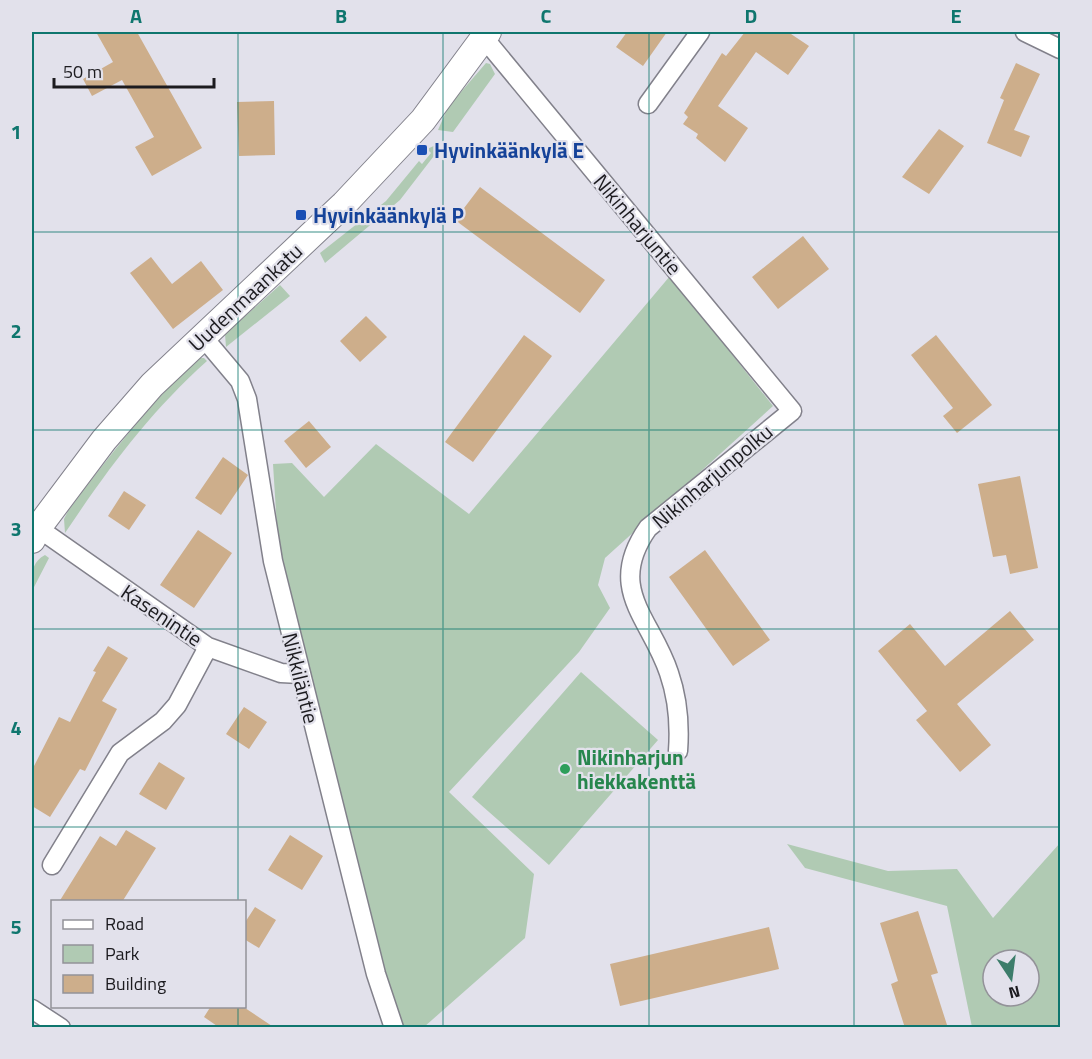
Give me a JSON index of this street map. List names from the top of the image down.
{
  "streets": {
    "main road": ["Uudenmaankatu"],
    "street": [
      "Nikinharjuntie",
      "Nikinharjunpolku",
      "Kasenintie",
      "Nikkiläntie"
    ]
  },
  "crossings": [
    ["Nikinharjuntie", "Uudenmaankatu"],
    ["Nikinharjuntie", "Nikinharjunpolku"],
    ["Uudenmaankatu", "Kasenintie"],
    ["Uudenmaankatu", "Nikkiläntie"],
    ["Kasenintie", "Nikkiläntie"]
  ],
  "places": {
    "transit": ["Hyvinkäänkylä E", "Hyvinkäänkylä P"],
    "other": ["Nikinharjun hiekkakenttä"]
  },
  "legend": ["Road", "Park", "Building"],
  "scale_bar": "50 m",
  "north": "bottom",
  "grid": {
    "columns": [
      "A",
      "B",
      "C",
      "D",
      "E"
    ],
    "rows": [
      "1",
      "2",
      "3",
      "4",
      "5"
    ]
  }
}
